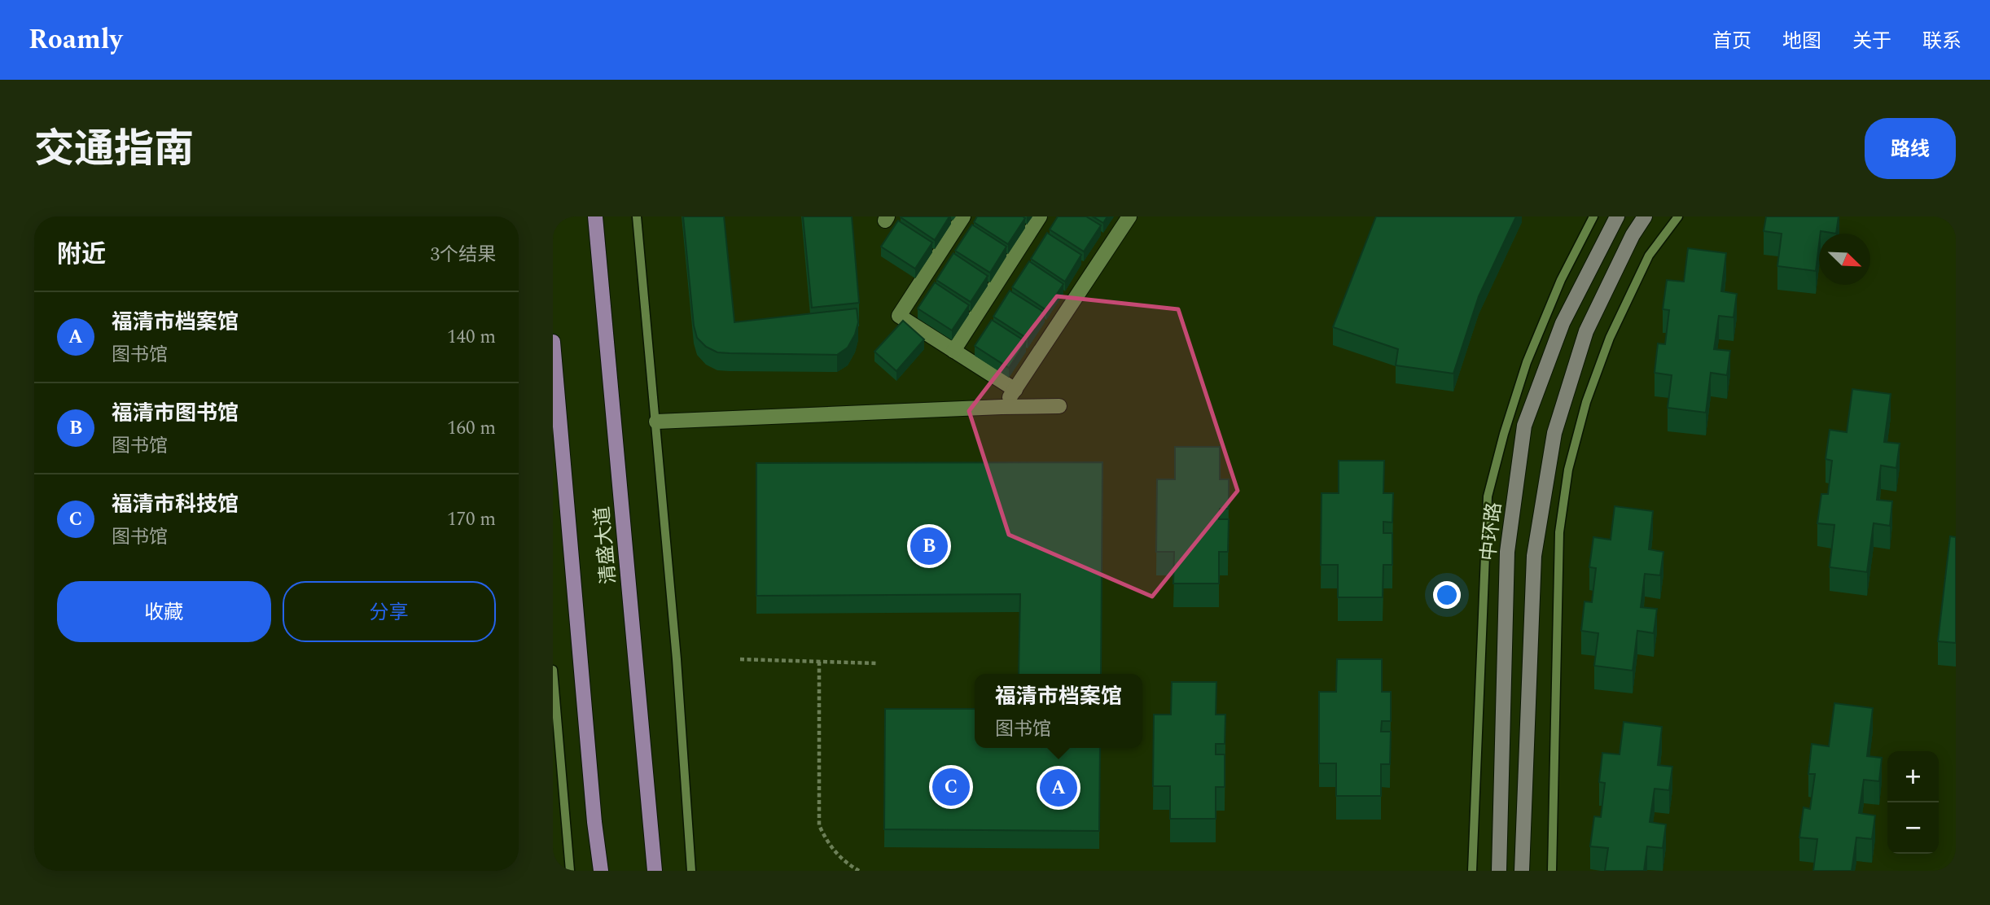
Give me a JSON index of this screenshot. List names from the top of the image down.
{
  "streets": {
    "main road": ["清盛大道"],
    "street": ["中环路"]
  },
  "north": "bottom right",
  "page": {
    "header": "Roamly",
    "nav": [
      "首页",
      "地图",
      "关于",
      "联系"
    ],
    "title": "交通指南",
    "buttons": [
      "路线",
      ["收藏", "分享"]
    ],
    "heading": ["附近", "3个结果"],
    "list": [
      {
        "mark": "A",
        "name": "福清市档案馆",
        "note": "图书馆",
        "value": "140 m"
      },
      {
        "mark": "B",
        "name": "福清市图书馆",
        "note": "图书馆",
        "value": "160 m"
      },
      {
        "mark": "C",
        "name": "福清市科技馆",
        "note": "图书馆",
        "value": "170 m"
      }
    ],
    "pins": ["B", "C", "A"],
    "popup": ["福清市档案馆", "图书馆"],
    "map_buttons": ["+", "−"]
  }
}
